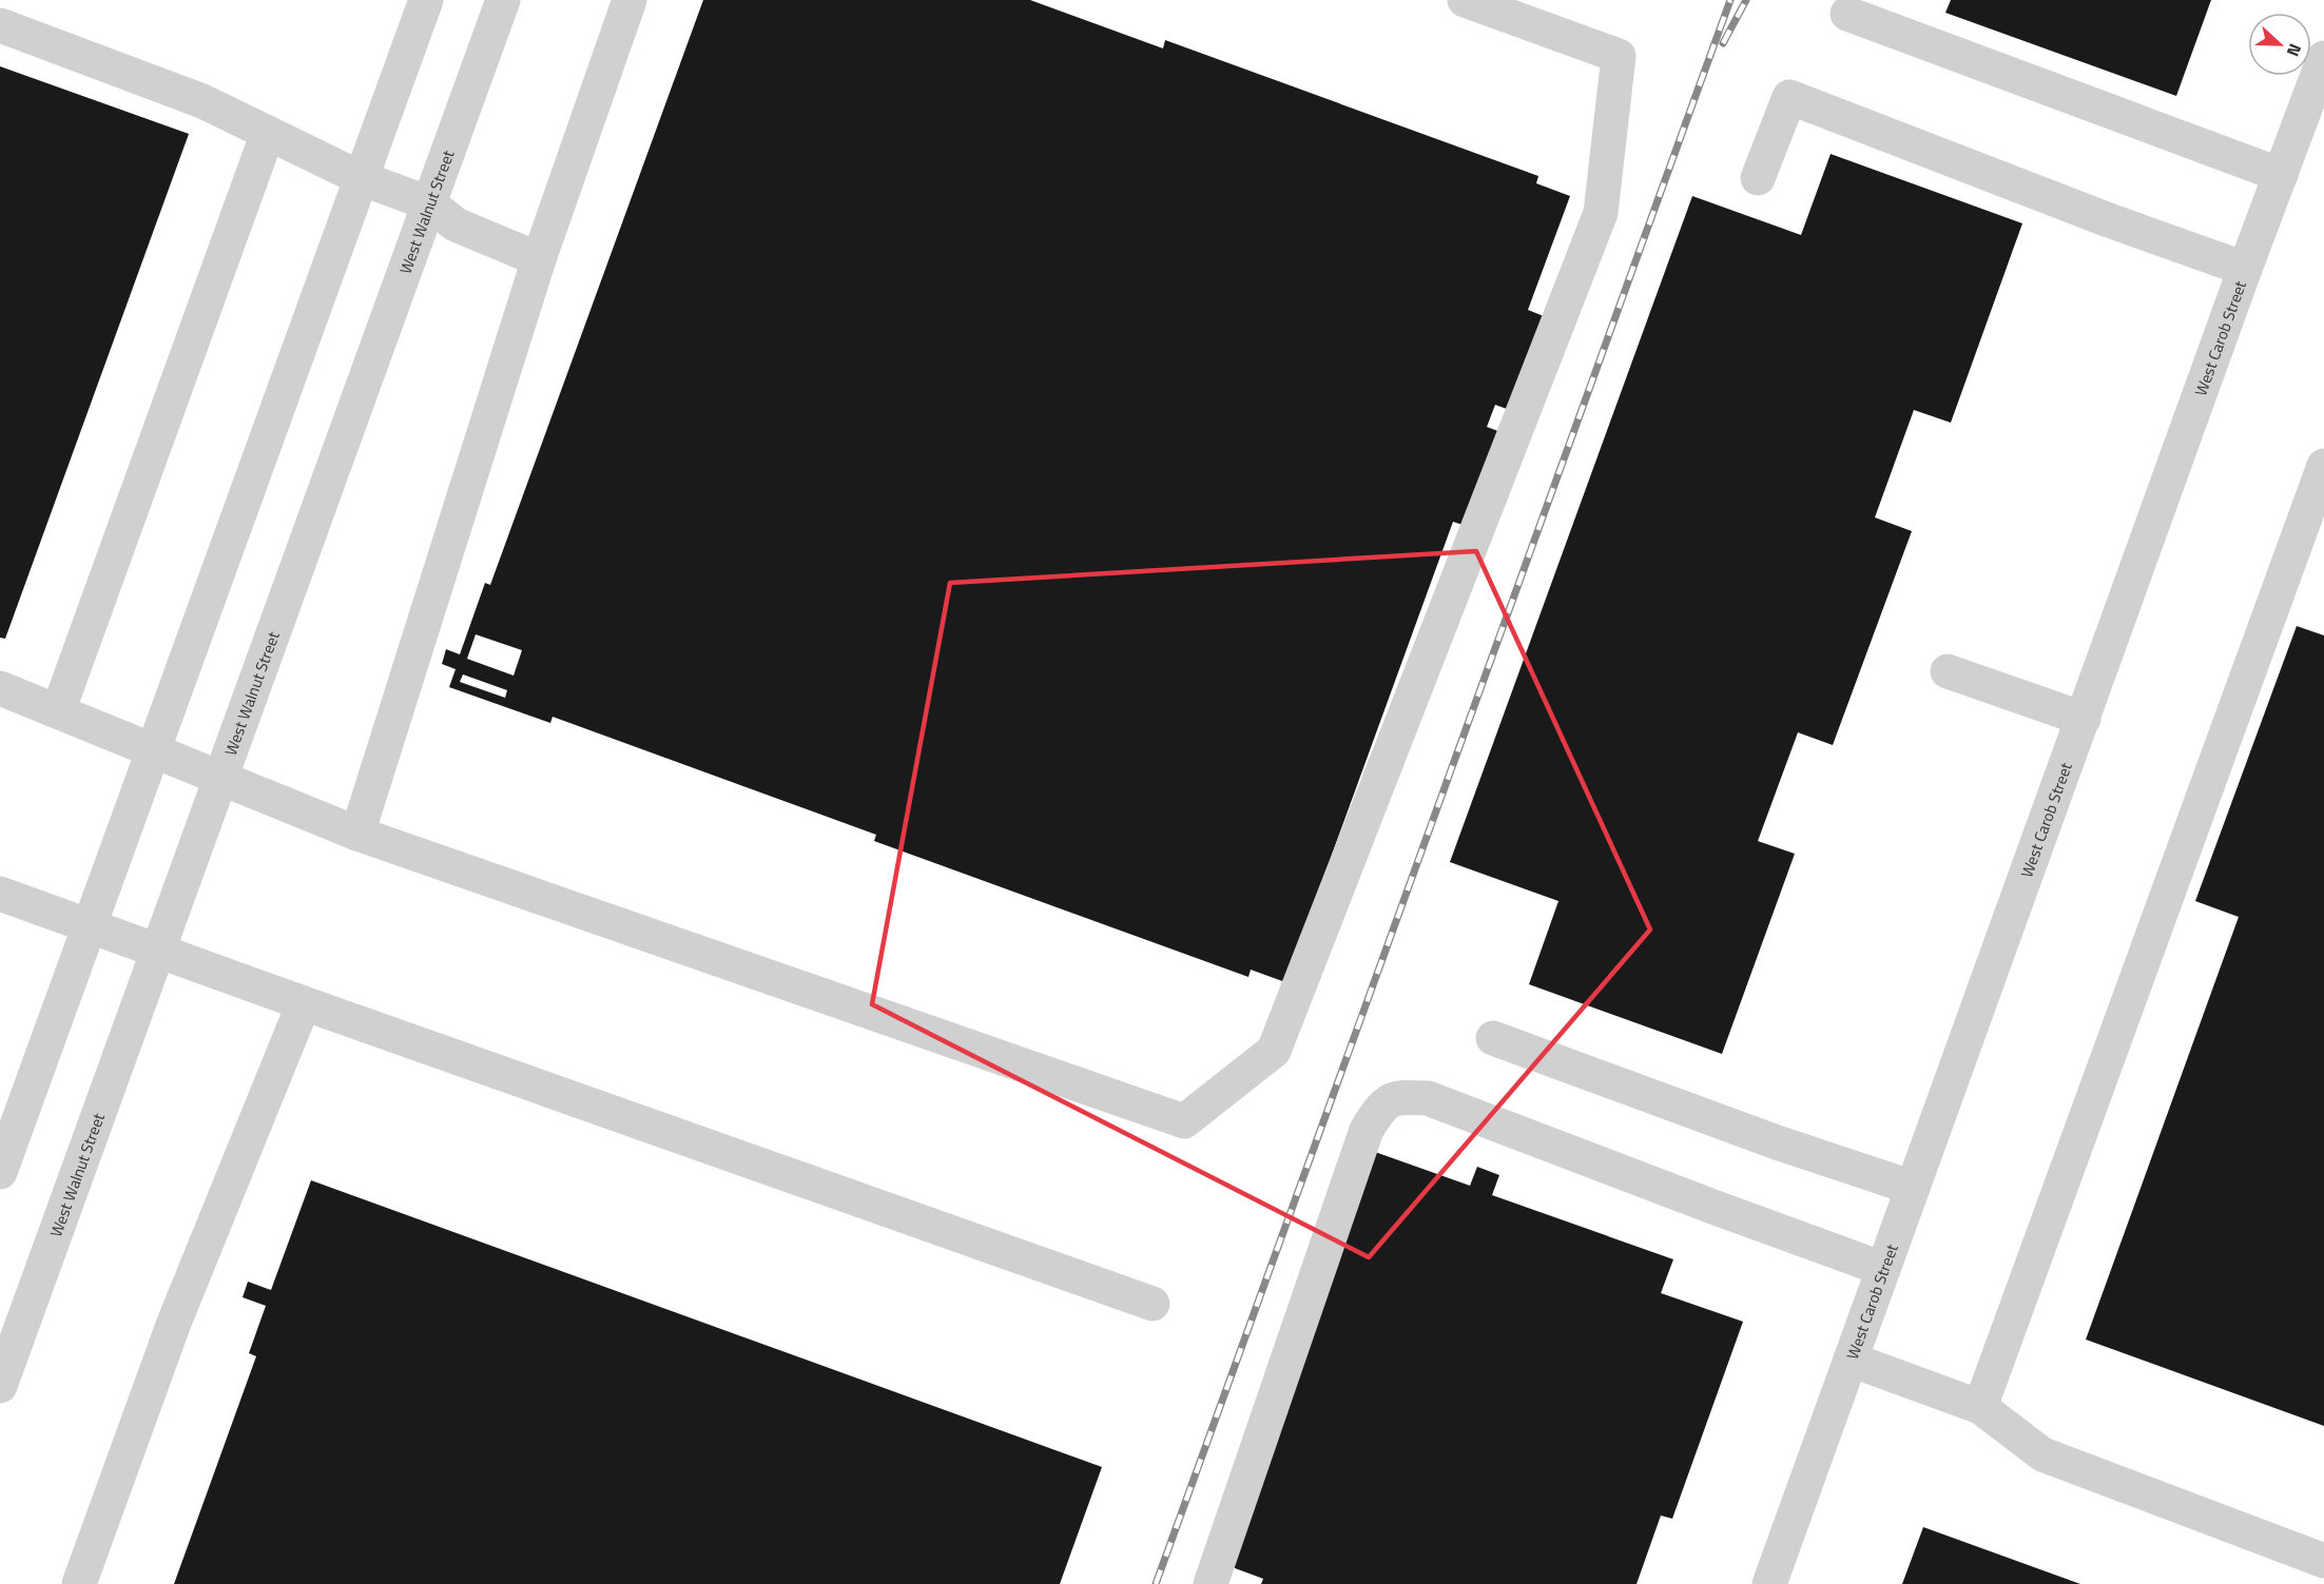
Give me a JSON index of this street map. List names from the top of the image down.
{
  "streets": {
    "street": ["West Walnut Street", "West Carob Street"]
  },
  "north": "right"
}
